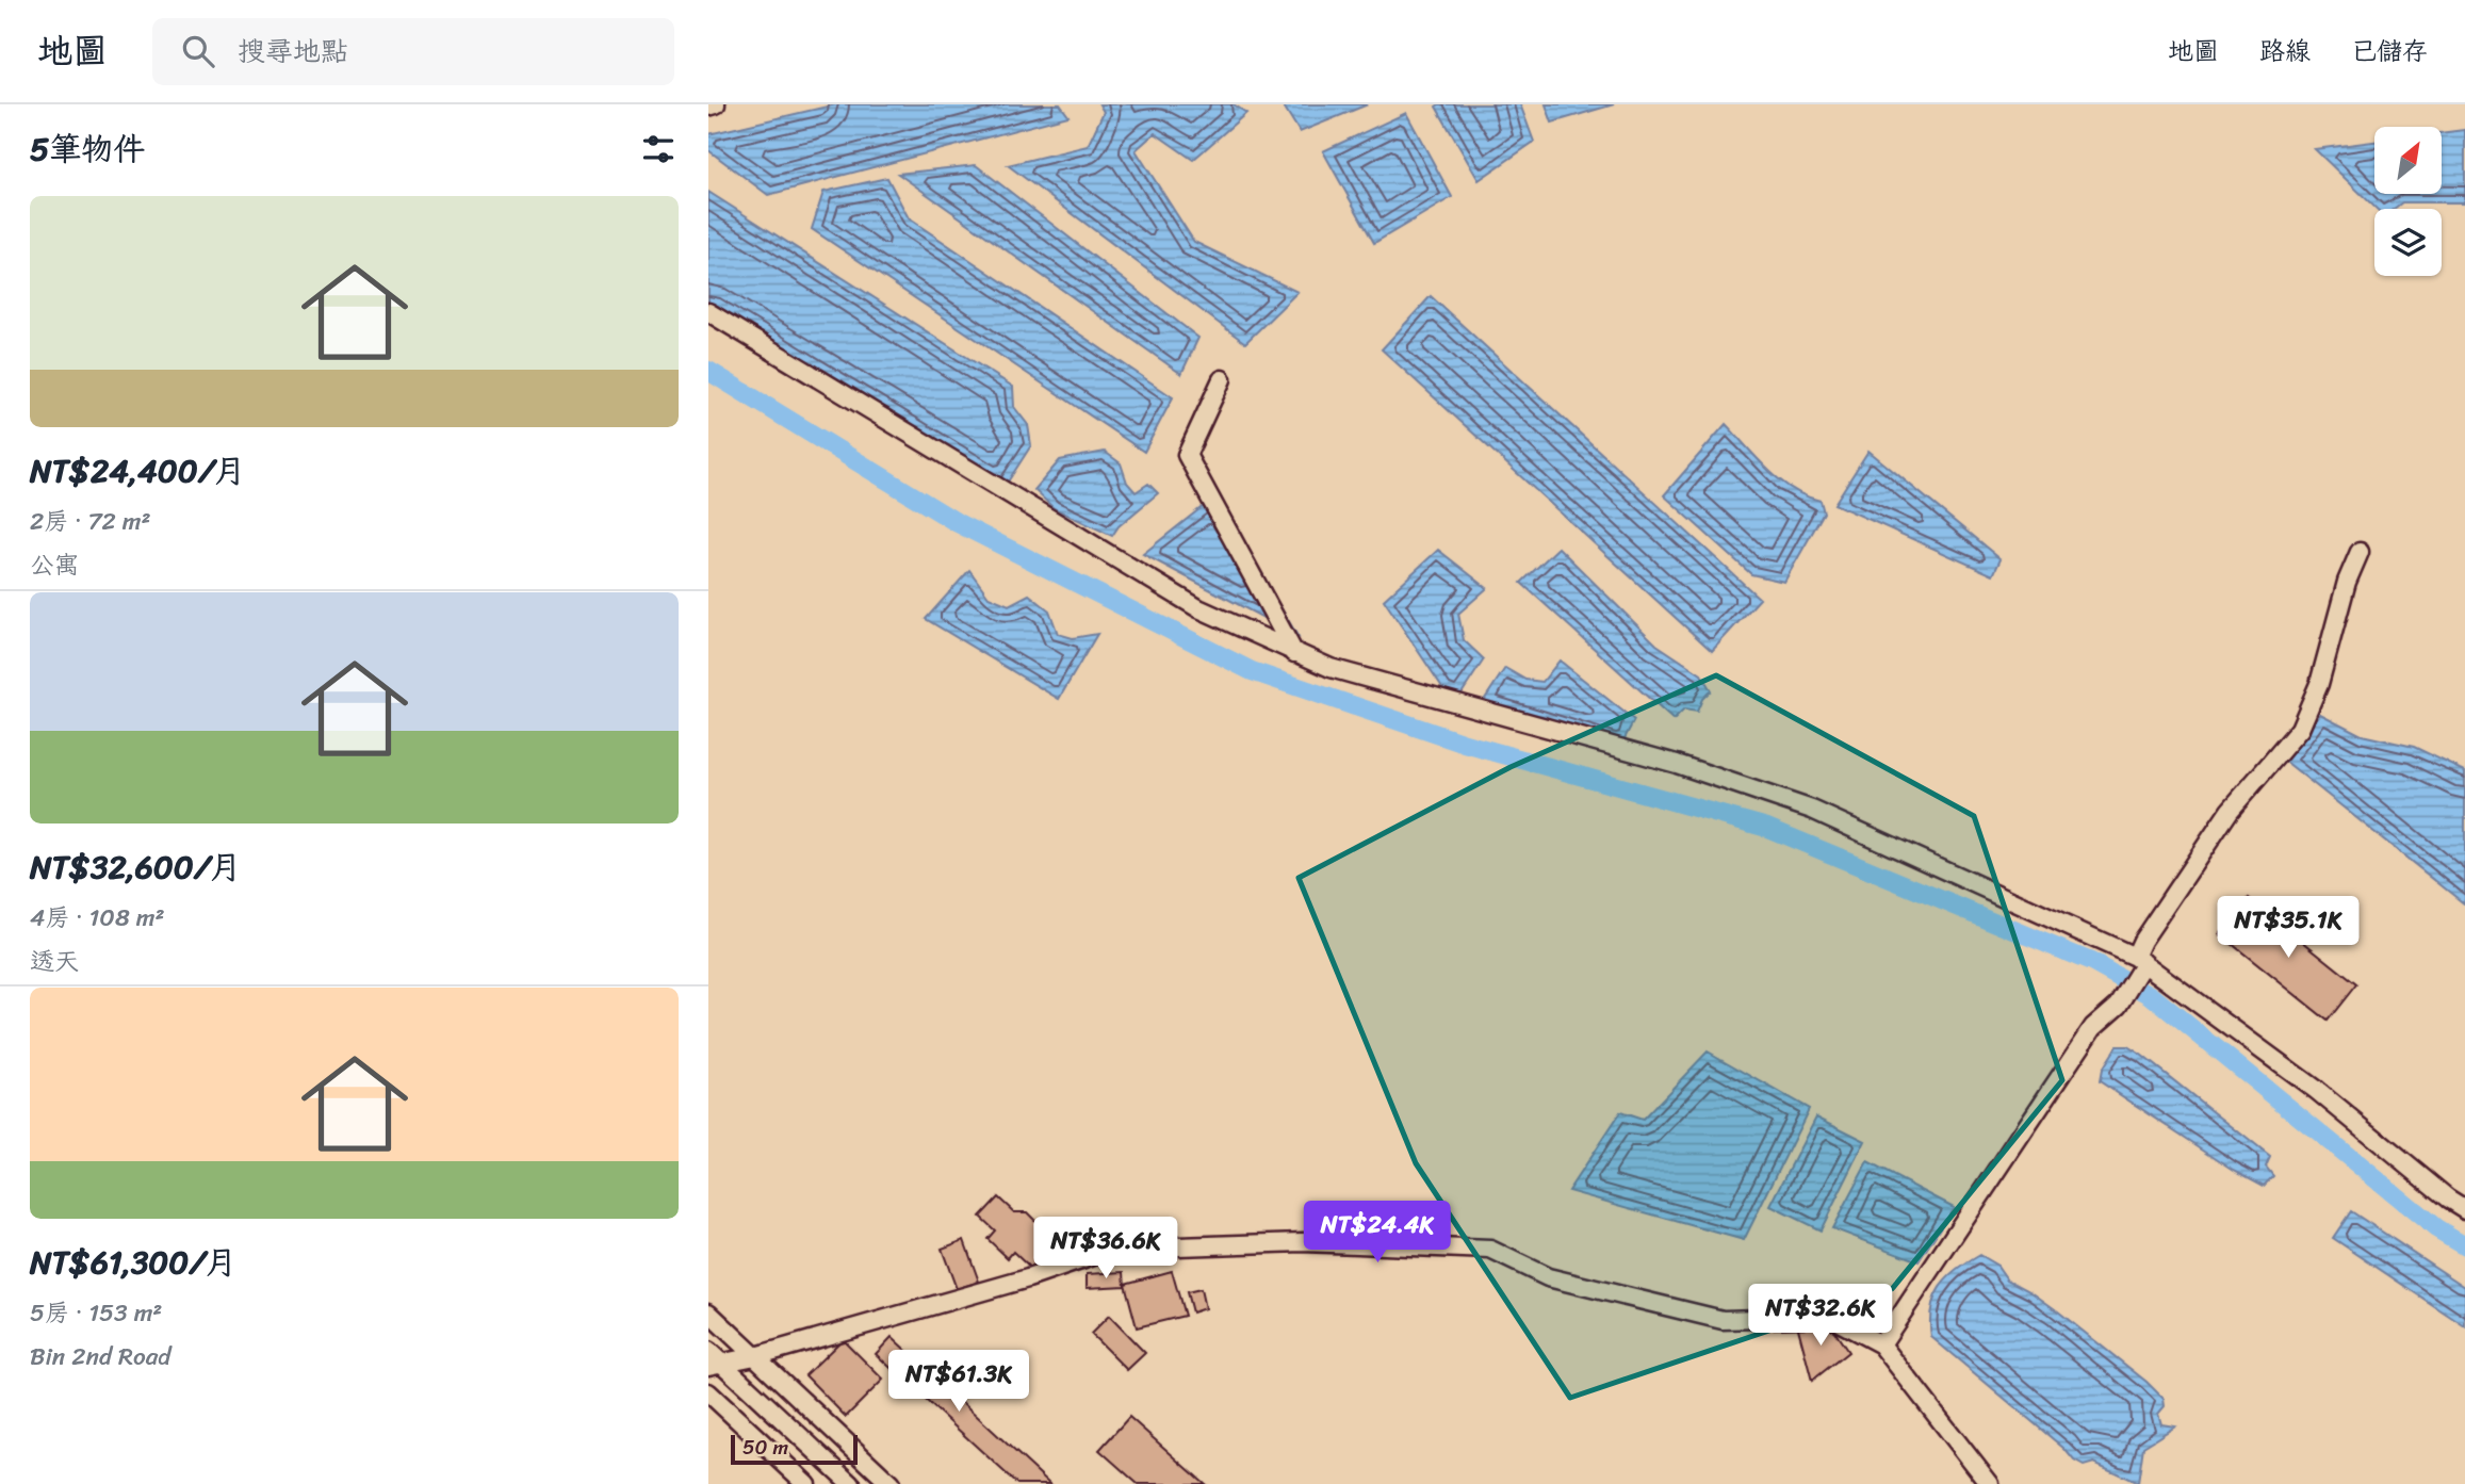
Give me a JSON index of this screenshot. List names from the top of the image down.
{
  "scale_bar": "50 m",
  "north": "top right",
  "page": {
    "header": "地圖",
    "search": "搜尋地點",
    "nav": ["地圖", "路線", "已儲存"],
    "heading": "5筆物件",
    "list": [
      {
        "name": "NT$24,400/月",
        "note": "2房 · 72 m² · 公寓"
      },
      {
        "name": "NT$32,600/月",
        "note": "4房 · 108 m² · 透天"
      },
      {
        "name": "NT$61,300/月",
        "note": "5房 · 153 m² · Bin 2nd Road"
      }
    ],
    "price": [
      "NT$35.1K",
      "NT$24.4K",
      "NT$36.6K",
      "NT$32.6K",
      "NT$61.3K"
    ],
    "scale": "50 m"
  }
}
